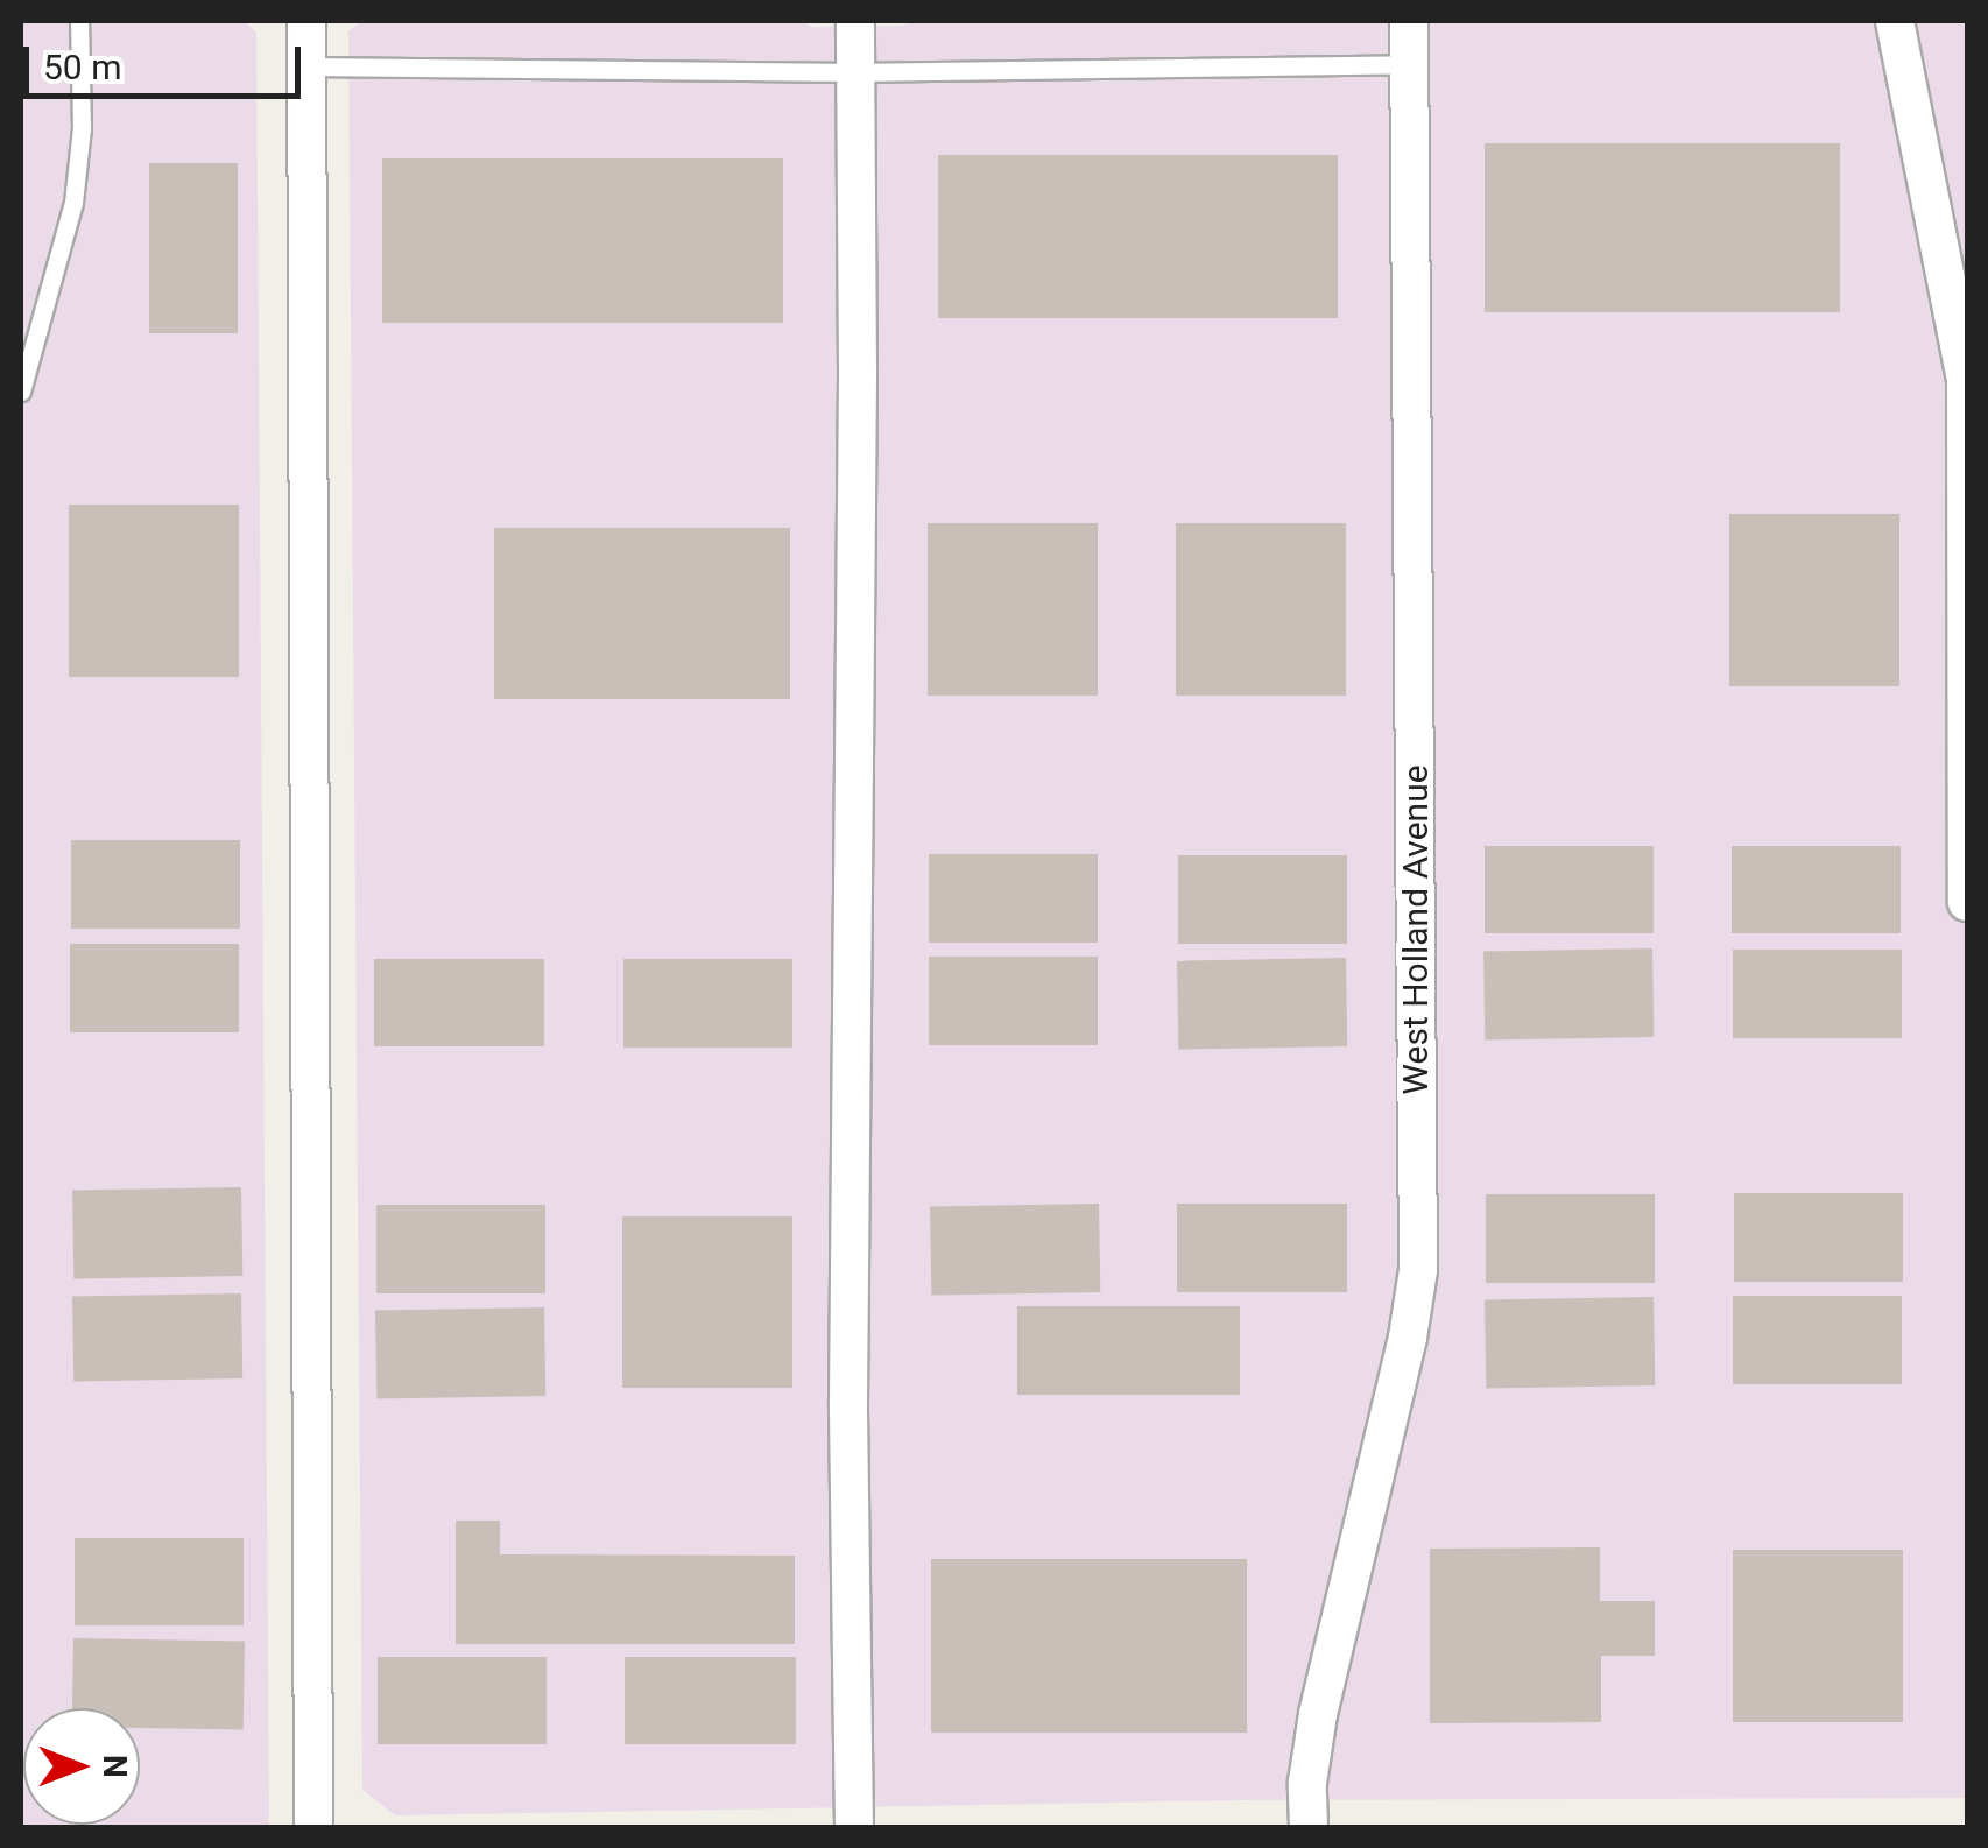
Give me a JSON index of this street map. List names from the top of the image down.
{
  "streets": {
    "street": ["West Holland Avenue"]
  },
  "scale_bar": "50 m",
  "north": "right"
}
